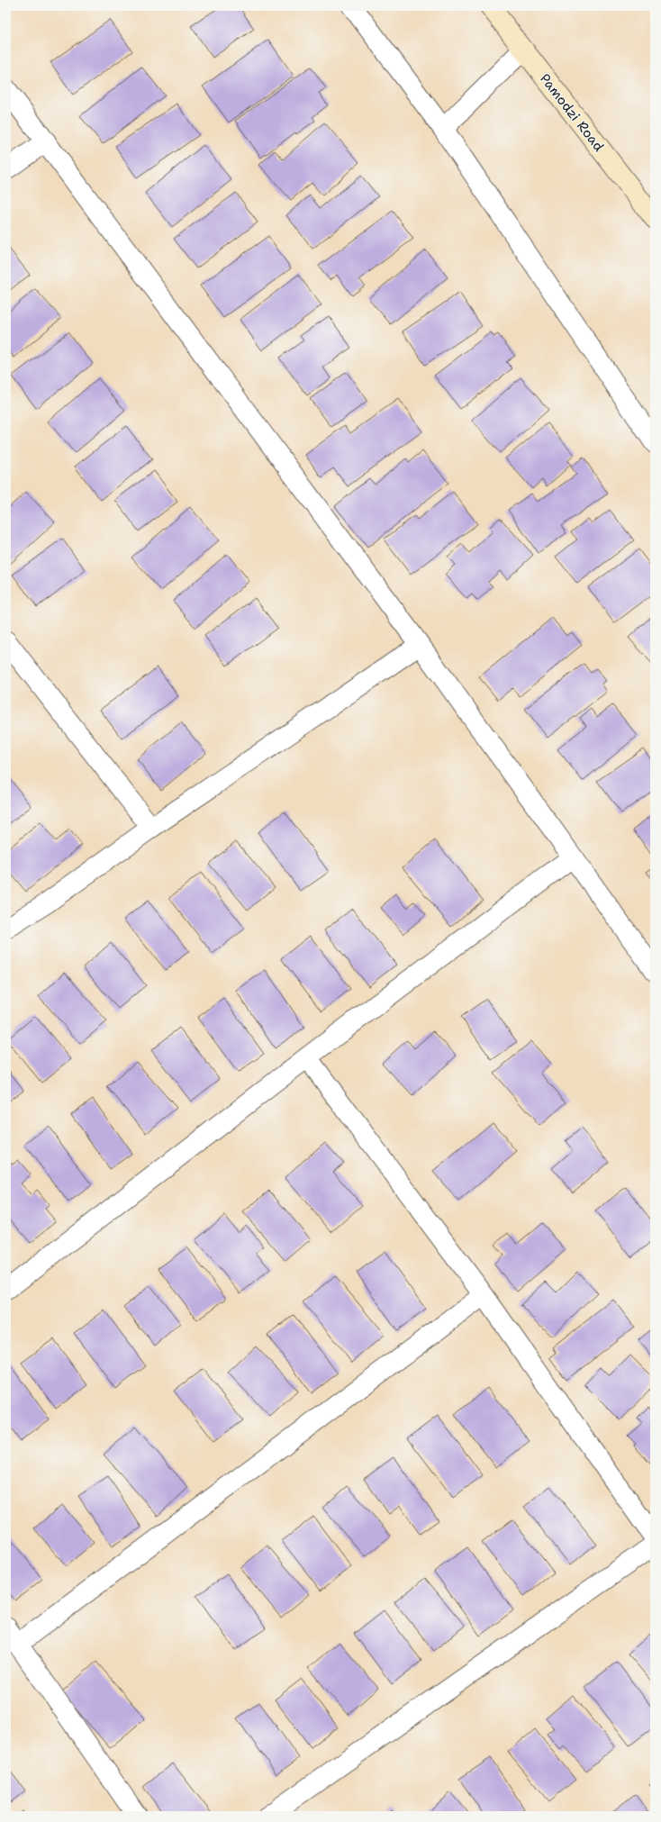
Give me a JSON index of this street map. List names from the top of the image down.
{
  "streets": {
    "street": ["Pamodzi Road"]
  }
}
